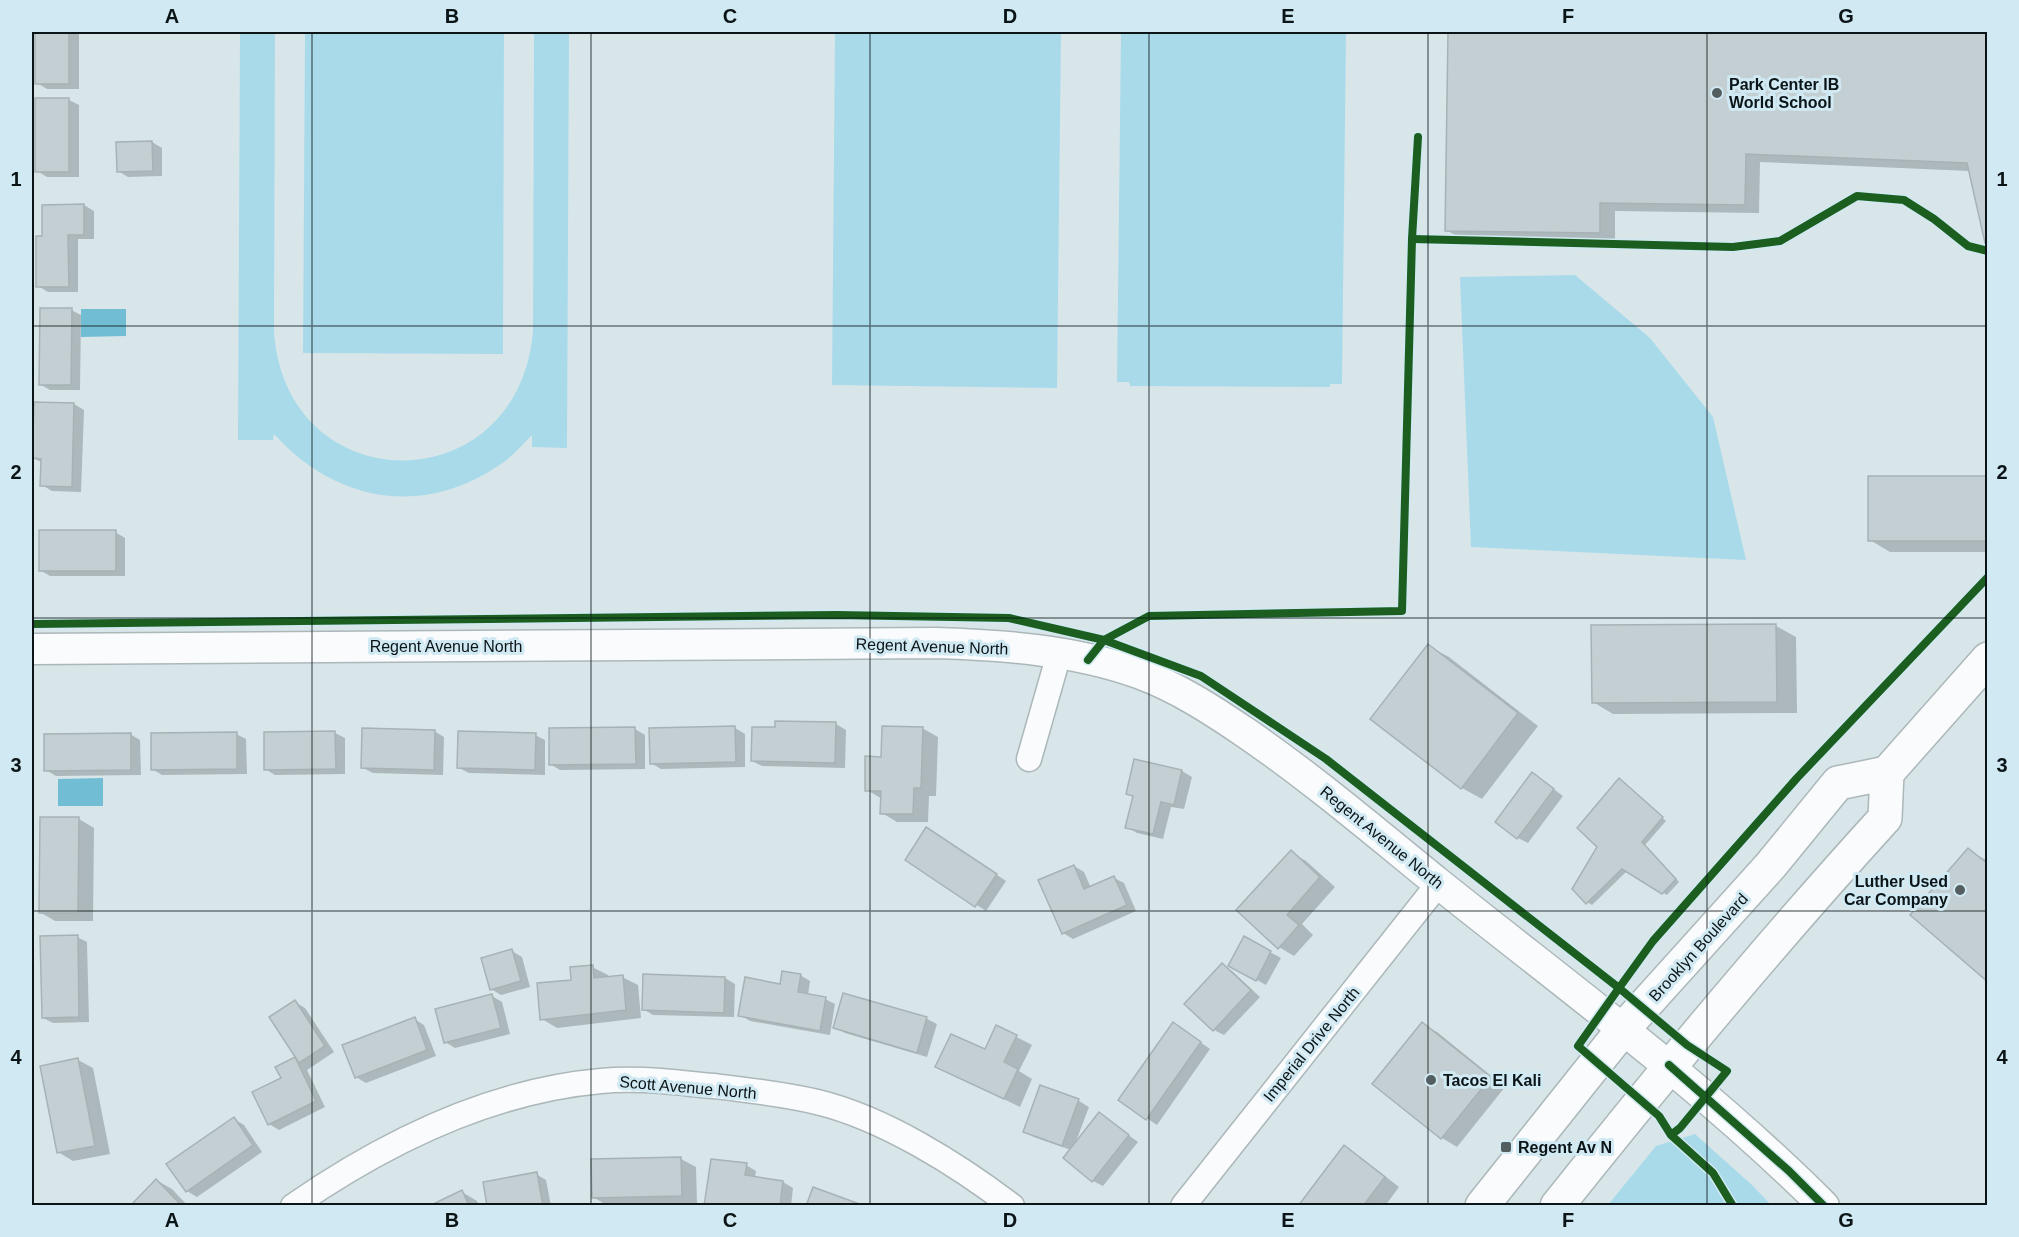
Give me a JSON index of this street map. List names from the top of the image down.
{
  "streets": {
    "main road": ["Brooklyn Boulevard"],
    "street": ["Regent Avenue North", "Imperial Drive North", "Scott Avenue North"]
  },
  "crossings": [
    ["Regent Avenue North", "Brooklyn Boulevard"],
    ["Regent Avenue North", "Imperial Drive North"]
  ],
  "places": {
    "other": ["Park Center IB World School", "Luther Used Car Company", "Tacos El Kali"],
    "transit": ["Regent Av N"]
  },
  "grid": {
    "columns": [
      "A",
      "B",
      "C",
      "D",
      "E",
      "F",
      "G"
    ],
    "rows": [
      "1",
      "2",
      "3",
      "4"
    ]
  }
}
